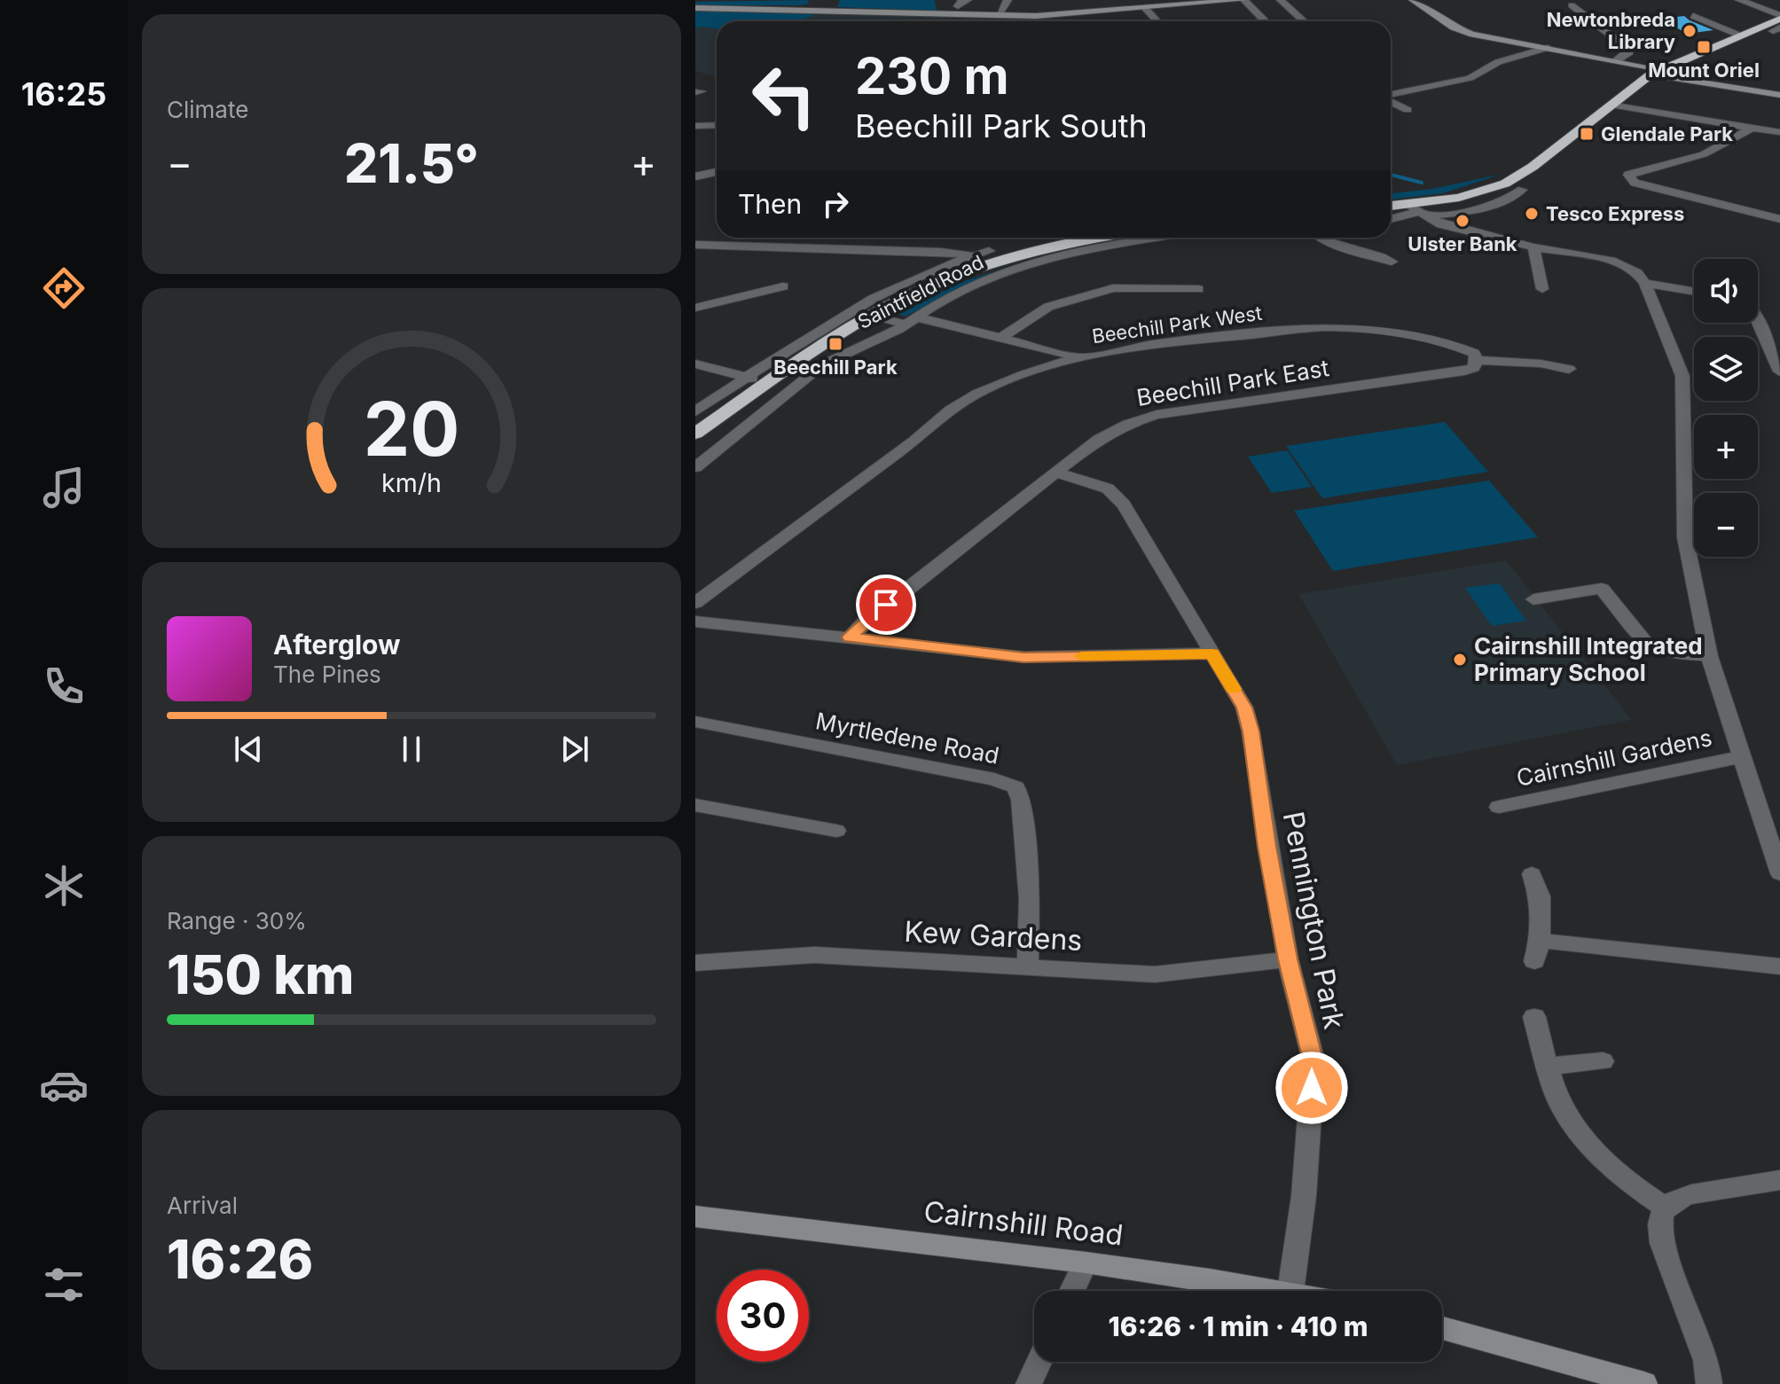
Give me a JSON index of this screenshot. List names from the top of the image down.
{
  "streets": {
    "highway": ["Saintfield Road"],
    "street": [
      "Beechill Park West",
      "Beechill Park East",
      "Myrtledene Road",
      "Cairnshill Gardens",
      "Pennington Park",
      "Kew Gardens",
      "Cairnshill Road"
    ]
  },
  "crossings": [
    ["Beechill Park West", "Beechill Park East"],
    ["Beechill Park East", "Pennington Park"],
    ["Myrtledene Road", "Kew Gardens"],
    ["Pennington Park", "Kew Gardens"]
  ],
  "places": {
    "other": [
      "Newtonbreda Library",
      "Tesco Express",
      "Ulster Bank",
      "Cairnshill Integrated Primary School"
    ],
    "transit": ["Mount Oriel", "Glendale Park", "Beechill Park"]
  },
  "page": {
    "tabs": "16:25",
    "tile": [
      "Climate",
      ["Range · 30%", "150 km"],
      ["Arrival", "16:26"]
    ],
    "turn": ["230 m", "Beechill Park South"],
    "heat": ["−", "21.5°", "+"],
    "then": "Then",
    "map_buttons": ["+", "−"],
    "song": ["Afterglow", "The Pines"],
    "limit": "30",
    "trip": "16:26 · 1 min · 410 m",
    "gauge": ["20", "km/h"]
  }
}
